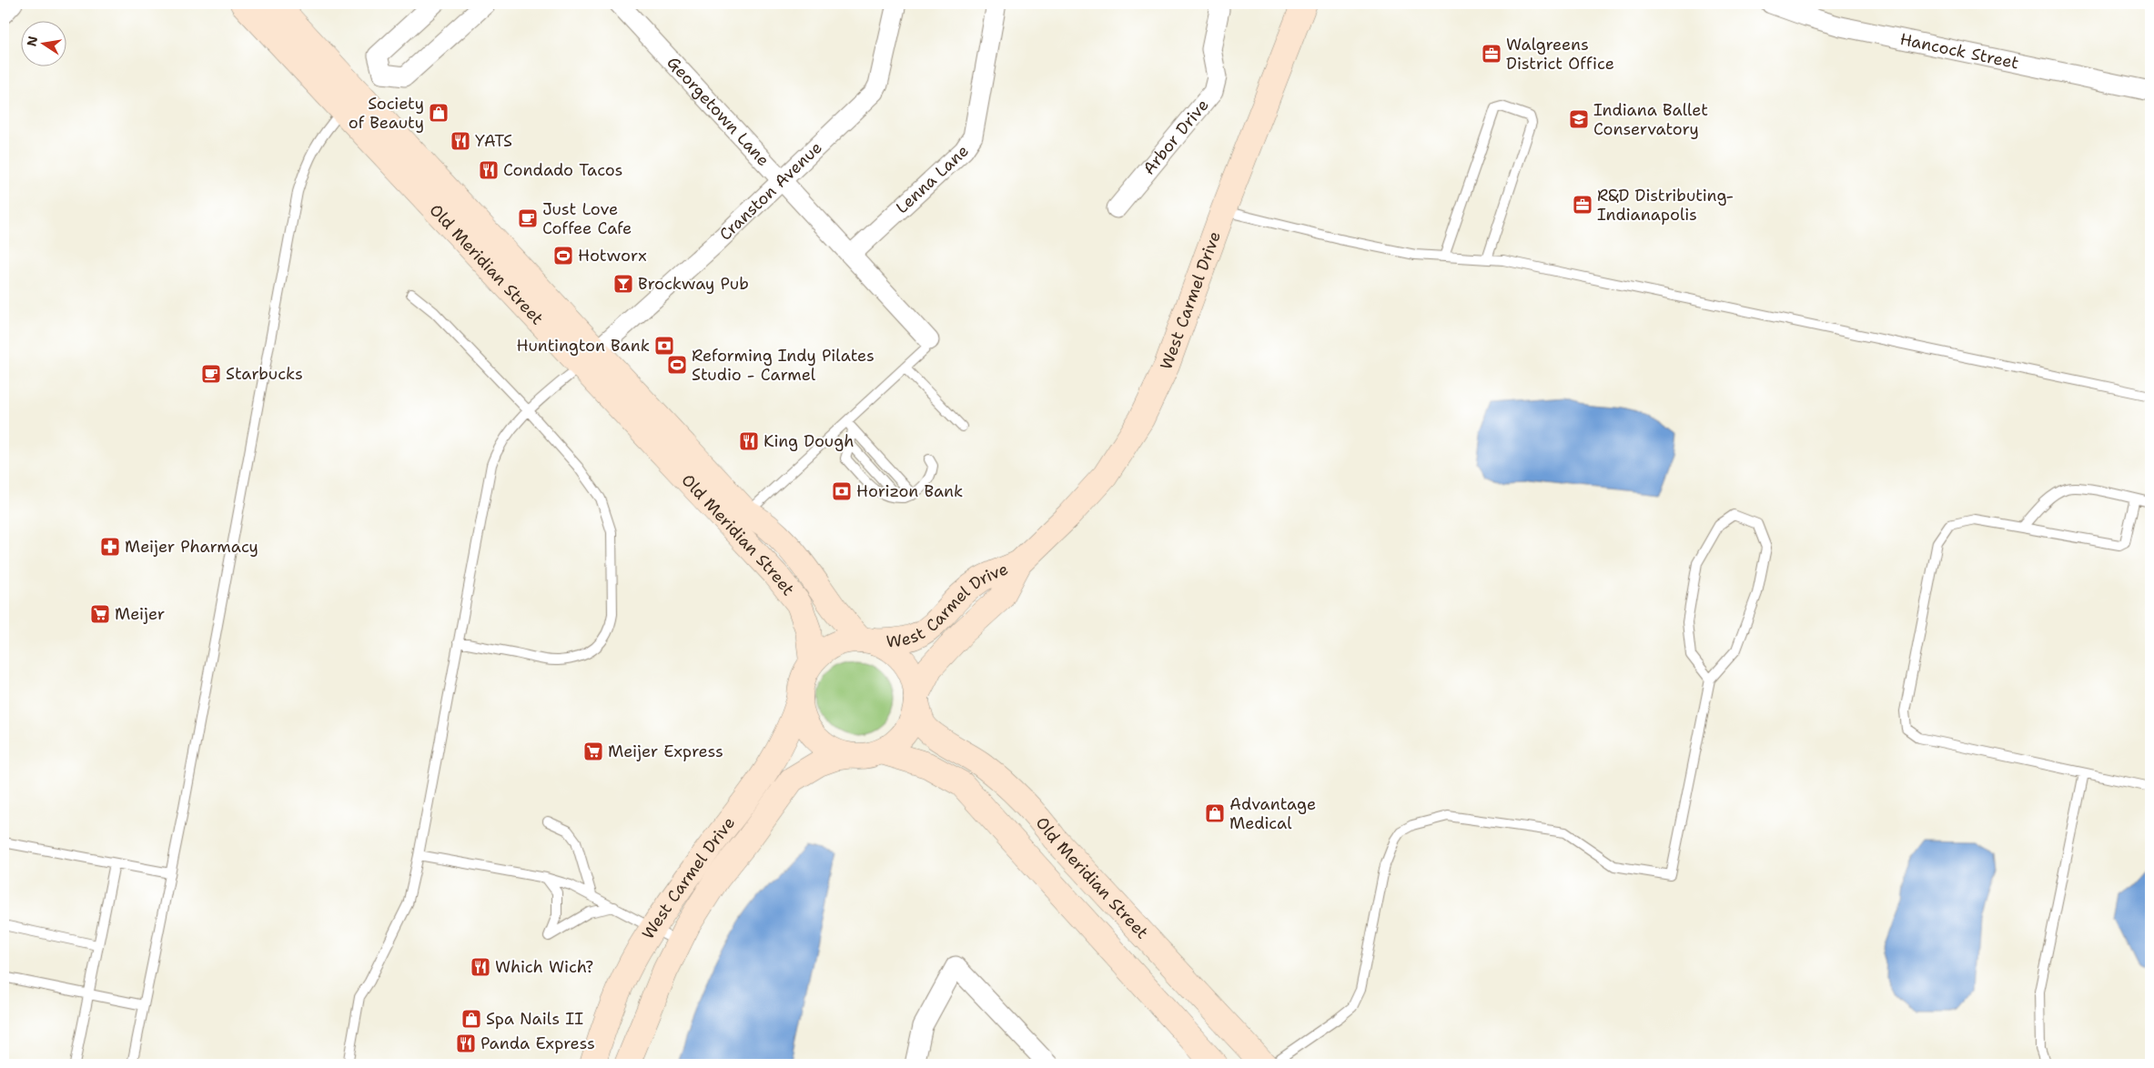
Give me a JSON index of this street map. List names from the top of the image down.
{
  "streets": {
    "main road": ["Old Meridian Street", "West Carmel Drive"],
    "street": [
      "Hancock Street",
      "Georgetown Lane",
      "Arbor Drive",
      "Lenna Lane",
      "Cranston Avenue"
    ]
  },
  "crossings": [
    ["Georgetown Lane", "Lenna Lane"],
    ["Georgetown Lane", "Cranston Avenue"],
    ["Cranston Avenue", "Old Meridian Street"],
    ["Old Meridian Street", "West Carmel Drive"]
  ],
  "places": {
    "office": ["Walgreens District Office", "R&D Distributing- Indianapolis"],
    "shop": ["Society of Beauty", "Advantage Medical", "Spa Nails II"],
    "school or university": ["Indiana Ballet Conservatory"],
    "restaurant": [
      "YATS",
      "Condado Tacos",
      "King Dough",
      "Which Wich?",
      "Panda Express"
    ],
    "cafe": ["Just Love Coffee Cafe", "Starbucks"],
    "sports": ["Hotworx", "Reforming Indy Pilates Studio - Carmel"],
    "bar": ["Brockway Pub"],
    "bank": ["Huntington Bank", "Horizon Bank"],
    "pharmacy": ["Meijer Pharmacy"],
    "supermarket": ["Meijer", "Meijer Express"]
  },
  "north": "left"
}
